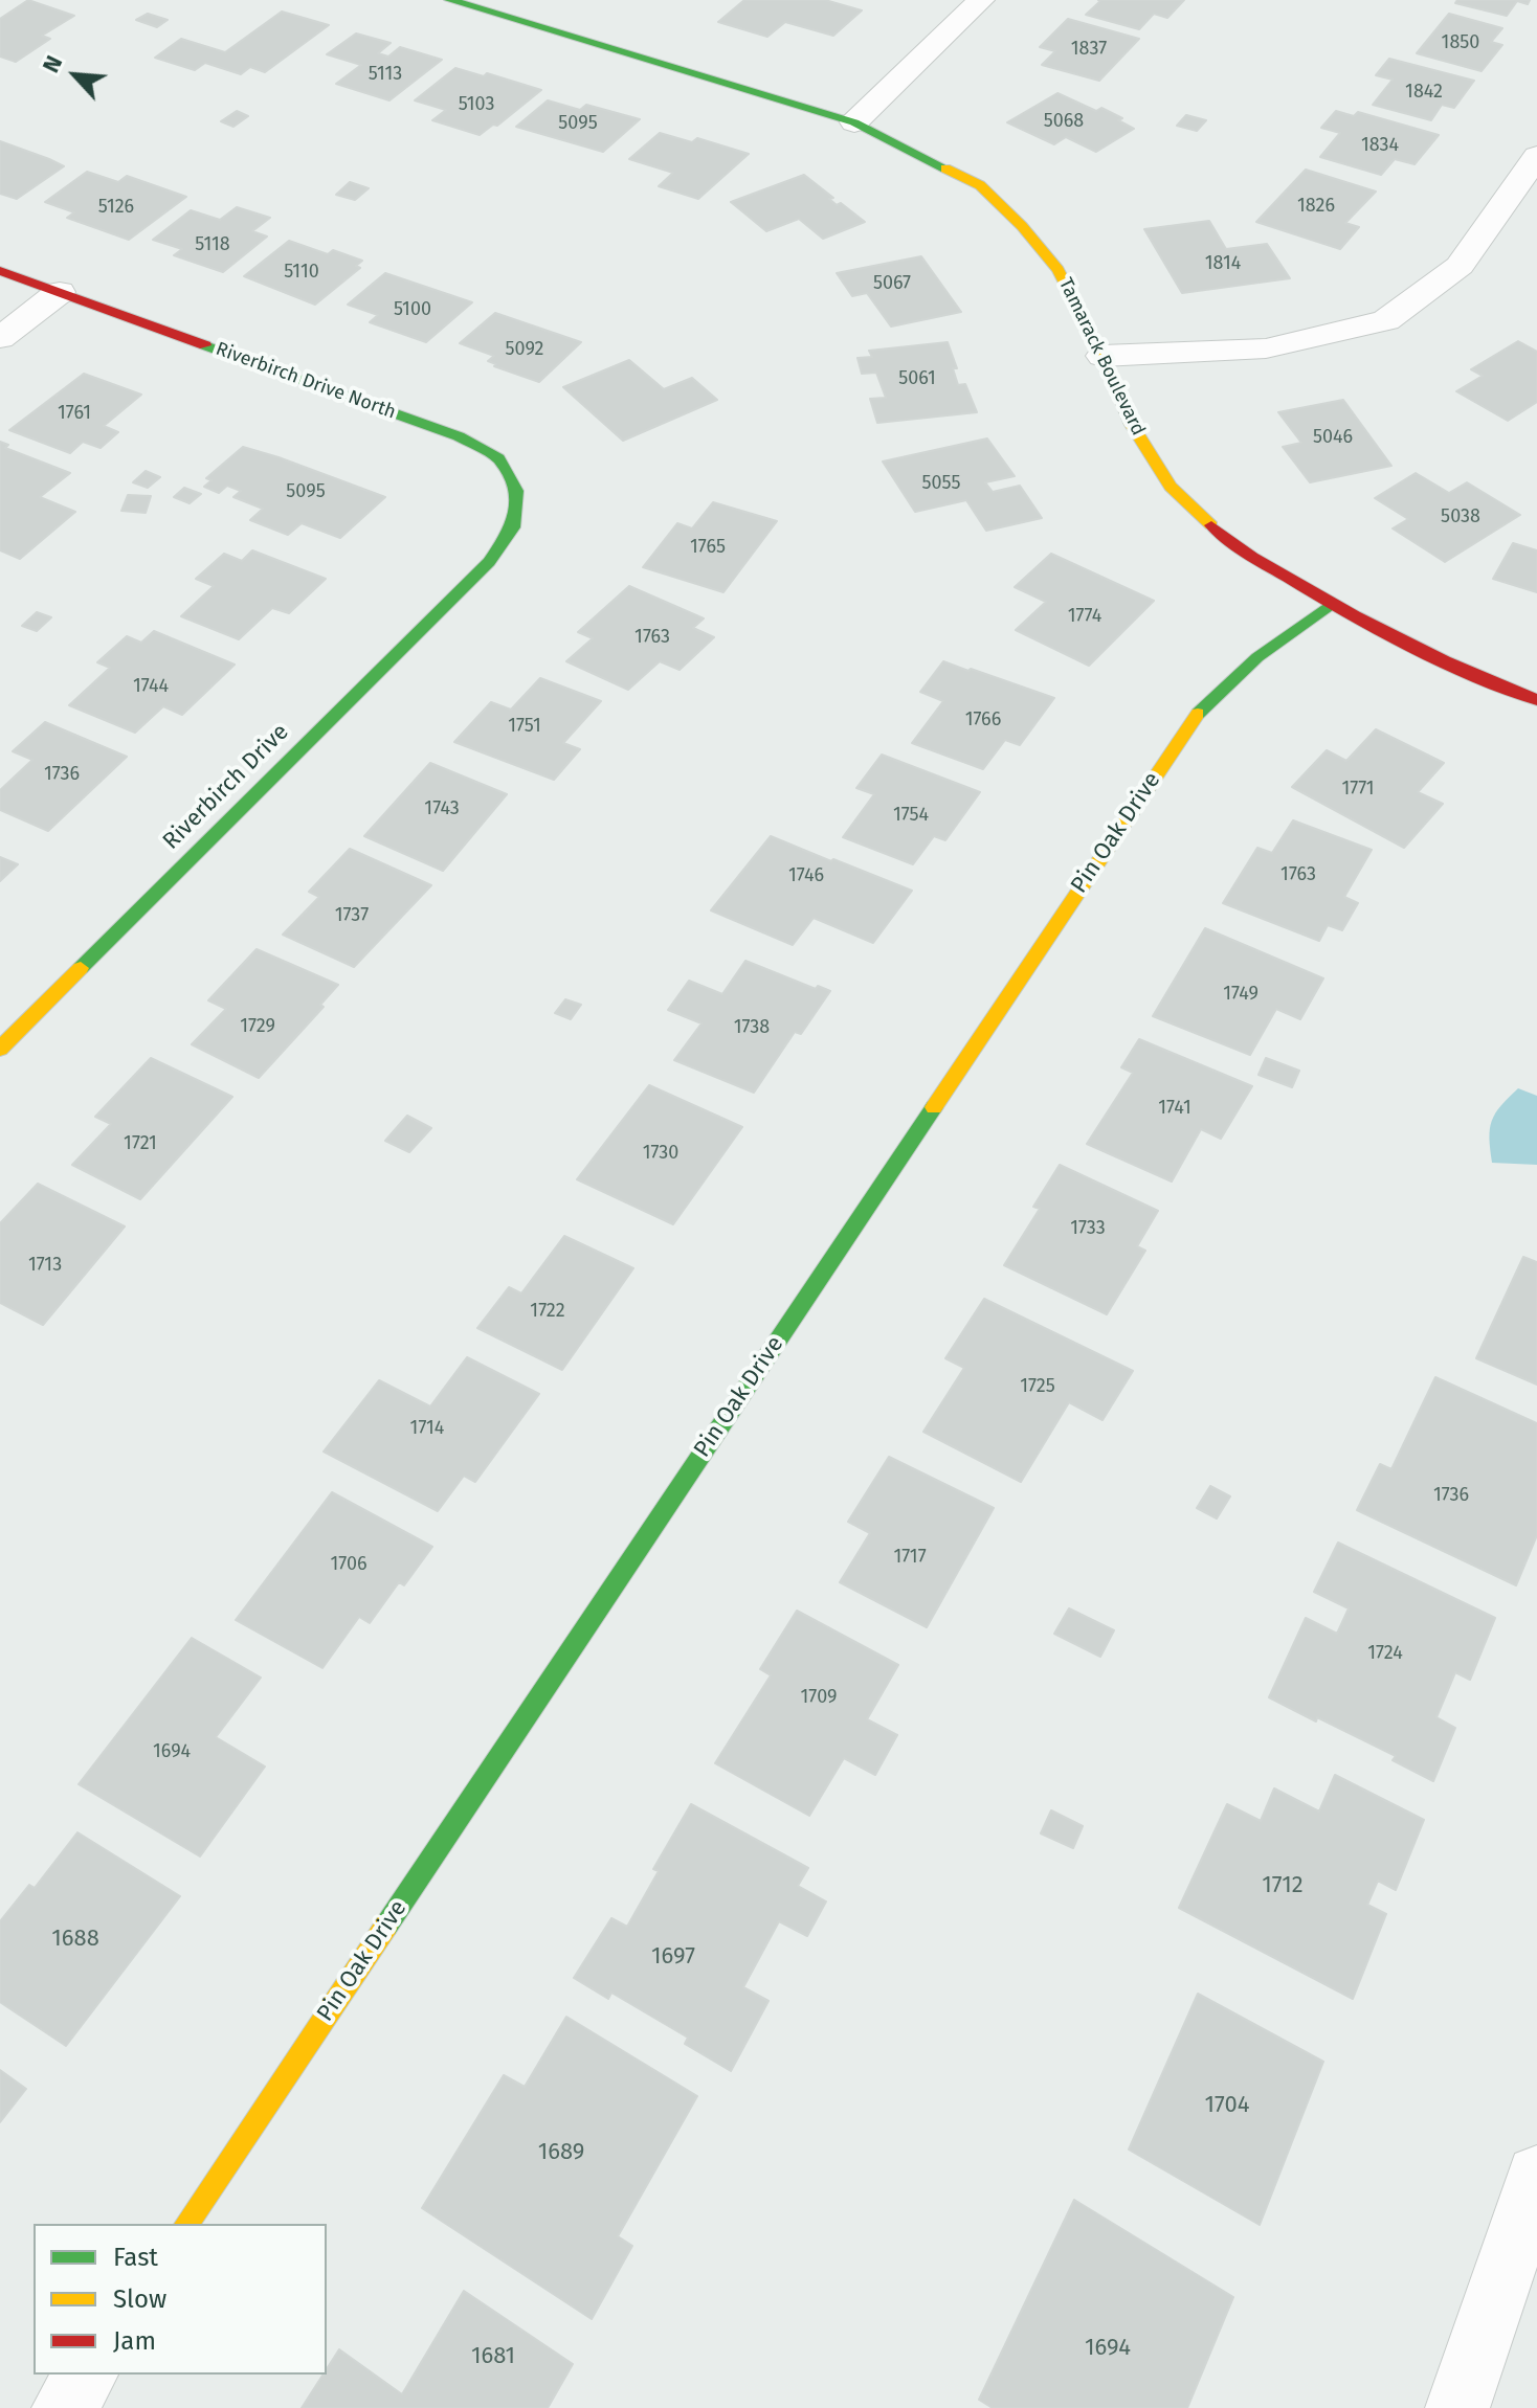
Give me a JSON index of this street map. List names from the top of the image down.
{
  "streets": {
    "street": [
      "Tamarack Boulevard",
      "Riverbirch Drive North",
      "Riverbirch Drive",
      "Pin Oak Drive"
    ]
  },
  "crossings": [
    ["Tamarack Boulevard", "Pin Oak Drive"],
    ["Riverbirch Drive North", "Riverbirch Drive"]
  ],
  "house_numbers": [
    "1850",
    "1837",
    "5113",
    "1842",
    "5103",
    "5068",
    "5095",
    "1834",
    "1826",
    "5126",
    "5118",
    "1814",
    "5110",
    "5067",
    "5100",
    "5092",
    "5061",
    "1761",
    "5046",
    "5055",
    "5095",
    "5038",
    "1765",
    "1774",
    "1763",
    "1744",
    "1766",
    "1751",
    "1736",
    "1771",
    "1743",
    "1754",
    "1763",
    "1746",
    "1737",
    "1749",
    "1729",
    "1738",
    "1741",
    "1721",
    "1730",
    "1733",
    "1713",
    "1722",
    "1725",
    "1714",
    "1736",
    "1717",
    "1706",
    "1724",
    "1709",
    "1694",
    "1712",
    "1688",
    "1697",
    "1704",
    "1689",
    "1694",
    "1681"
  ],
  "legend": ["Fast", "Slow", "Jam"],
  "north": "top left"
}
